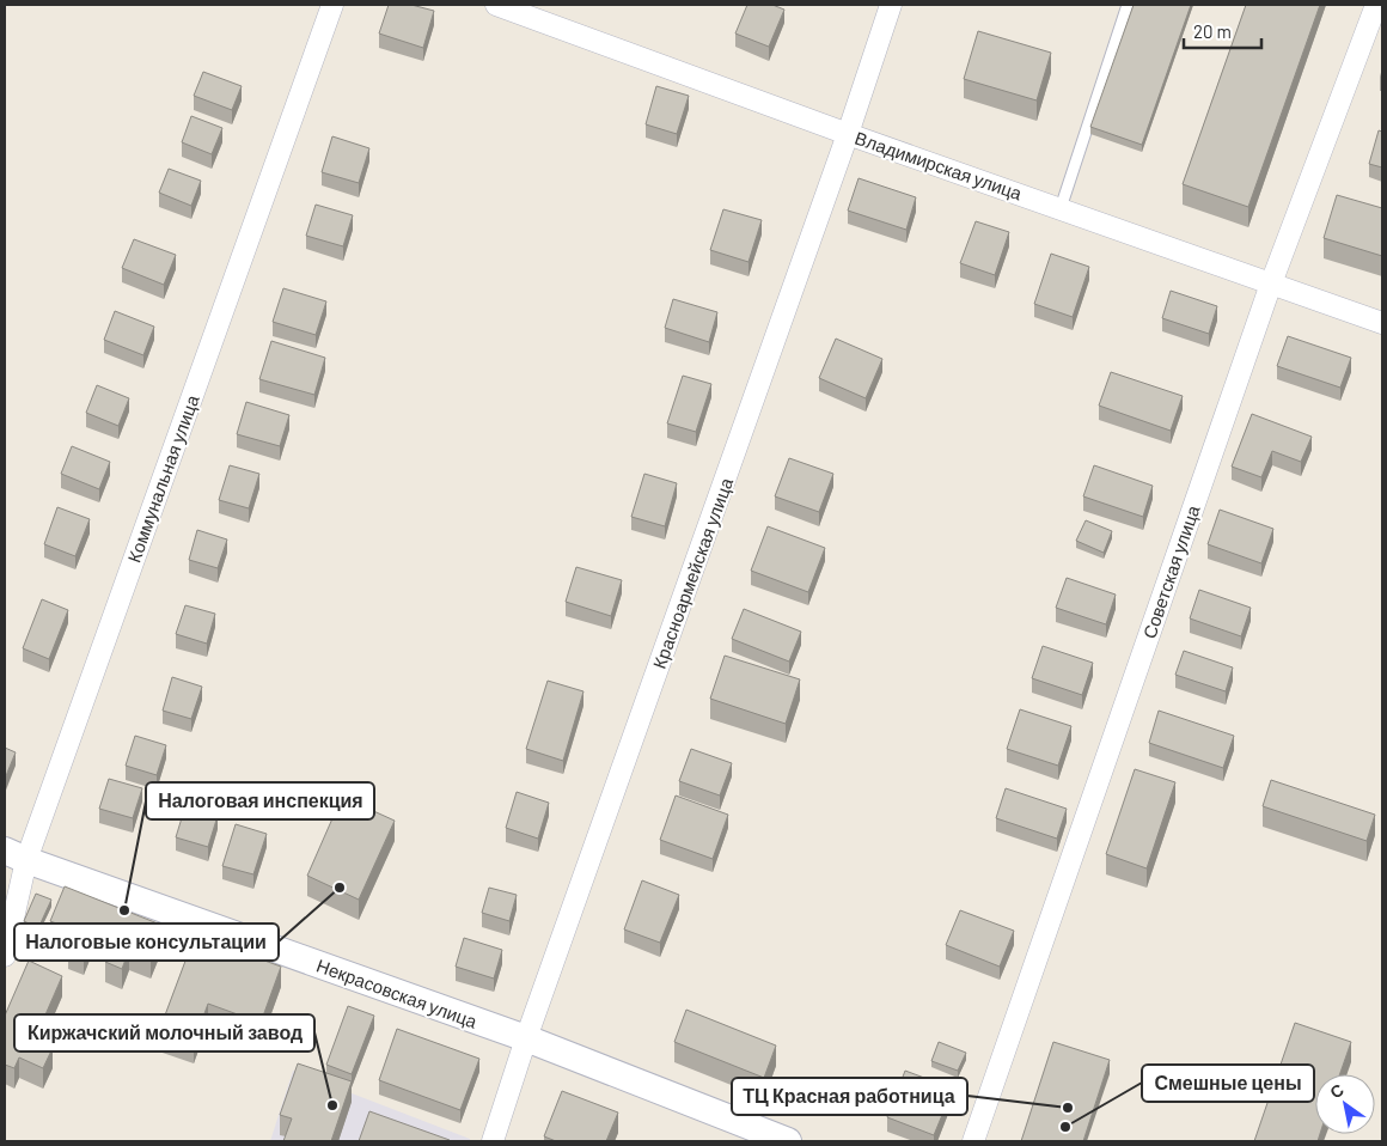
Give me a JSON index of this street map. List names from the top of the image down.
{
  "streets": {
    "street": [
      "Владимирская улица",
      "Коммунальная улица",
      "Советская улица",
      "Красноармейская улица",
      "Некрасовская улица"
    ]
  },
  "crossings": [
    ["Владимирская улица", "Советская улица"],
    ["Владимирская улица", "Красноармейская улица"],
    ["Коммунальная улица", "Некрасовская улица"],
    ["Красноармейская улица", "Некрасовская улица"]
  ],
  "places": [
    "Налоговые консультации",
    "Налоговая инспекция",
    "Киржачский молочный завод",
    "ТЦ Красная работница",
    "Смешные цены"
  ],
  "scale_bar": "20 m",
  "north": "top left"
}
